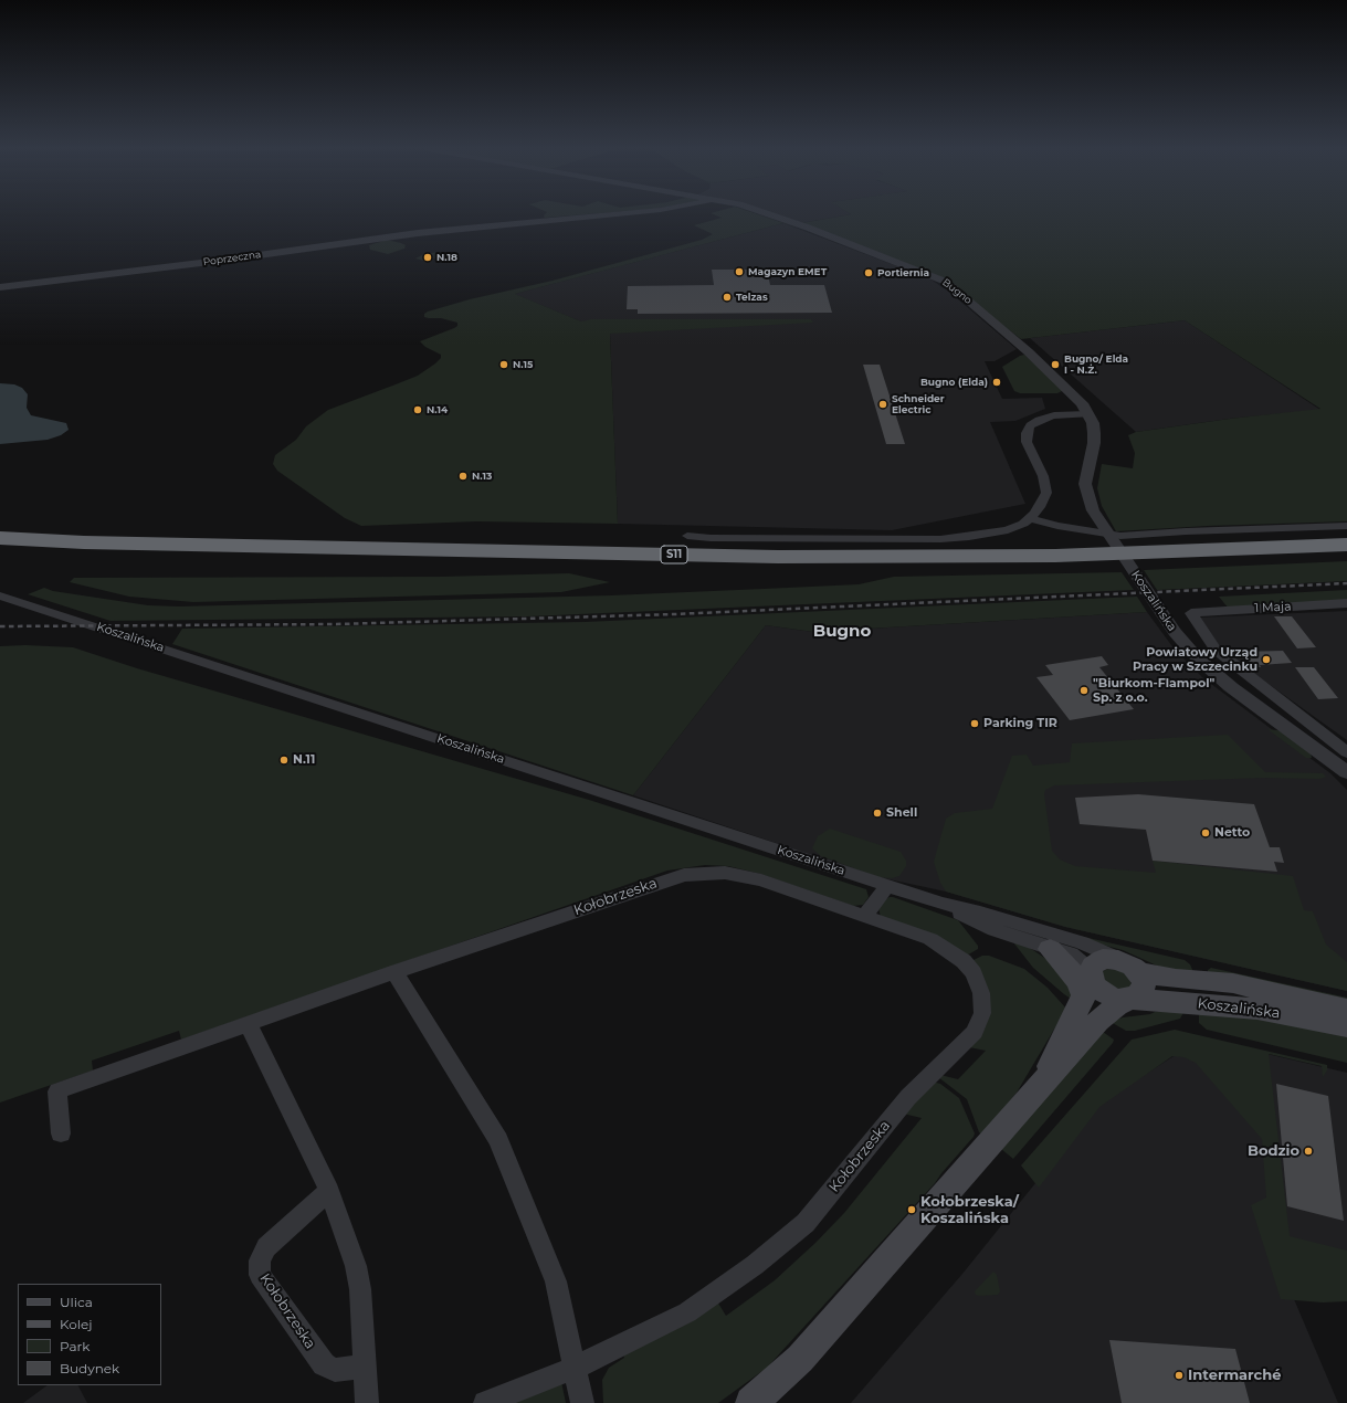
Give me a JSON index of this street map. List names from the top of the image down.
{
  "streets": {
    "highway": ["S11"],
    "main road": ["Koszalińska"],
    "street": [
      "Poprzeczna",
      "Bugno",
      "1 Maja",
      "Kołobrzeska"
    ]
  },
  "crossings": [
    ["Bugno", "Koszalińska"]
  ],
  "districts": ["Bugno"],
  "places": [
    "N.18",
    "Magazyn EMET",
    "Portiernia",
    "Telzas",
    "N.15",
    "Bugno/ Elda I - N.Ż.",
    "Bugno (Elda)",
    "Schneider Electric",
    "N.14",
    "N.13",
    "Powiatowy Urząd Pracy w Szczecinku",
    "\"Biurkom-Flampol\" Sp. z o.o.",
    "Parking TIR",
    "N.11",
    "Shell",
    "Netto",
    "Bodzio",
    "Kołobrzeska/ Koszalińska",
    "Intermarché"
  ],
  "legend": [
    "Ulica",
    "Kolej",
    "Park",
    "Budynek"
  ]
}
